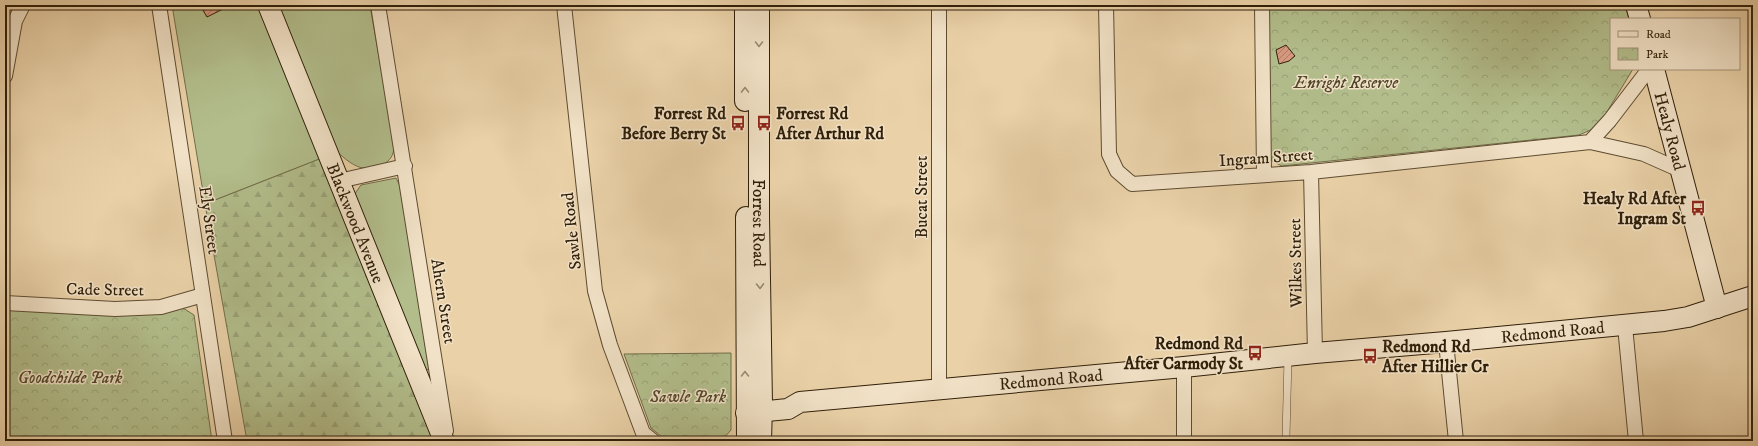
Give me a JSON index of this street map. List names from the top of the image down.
{
  "streets": {
    "street": [
      "Healy Road",
      "Ingram Street",
      "Bucat Street",
      "Ely Street",
      "Blackwood Avenue",
      "Forrest Road",
      "Sawle Road",
      "Wilkes Street",
      "Cade Street",
      "Ahern Street",
      "Redmond Road"
    ]
  },
  "crossings": [
    ["Healy Road", "Ingram Street"],
    ["Healy Road", "Redmond Road"],
    ["Ingram Street", "Wilkes Street"],
    ["Bucat Street", "Redmond Road"],
    ["Ely Street", "Cade Street"],
    ["Forrest Road", "Redmond Road"],
    ["Wilkes Street", "Redmond Road"]
  ],
  "parks": ["Enright Reserve", "Goodchilde Park", "Sawle Park"],
  "places": {
    "bus stop": [
      "Forrest Rd Before Berry St",
      "Forrest Rd After Arthur Rd",
      "Healy Rd After Ingram St",
      "Redmond Rd After Carmody St",
      "Redmond Rd After Hillier Cr"
    ]
  },
  "legend": ["Road", "Park"]
}
